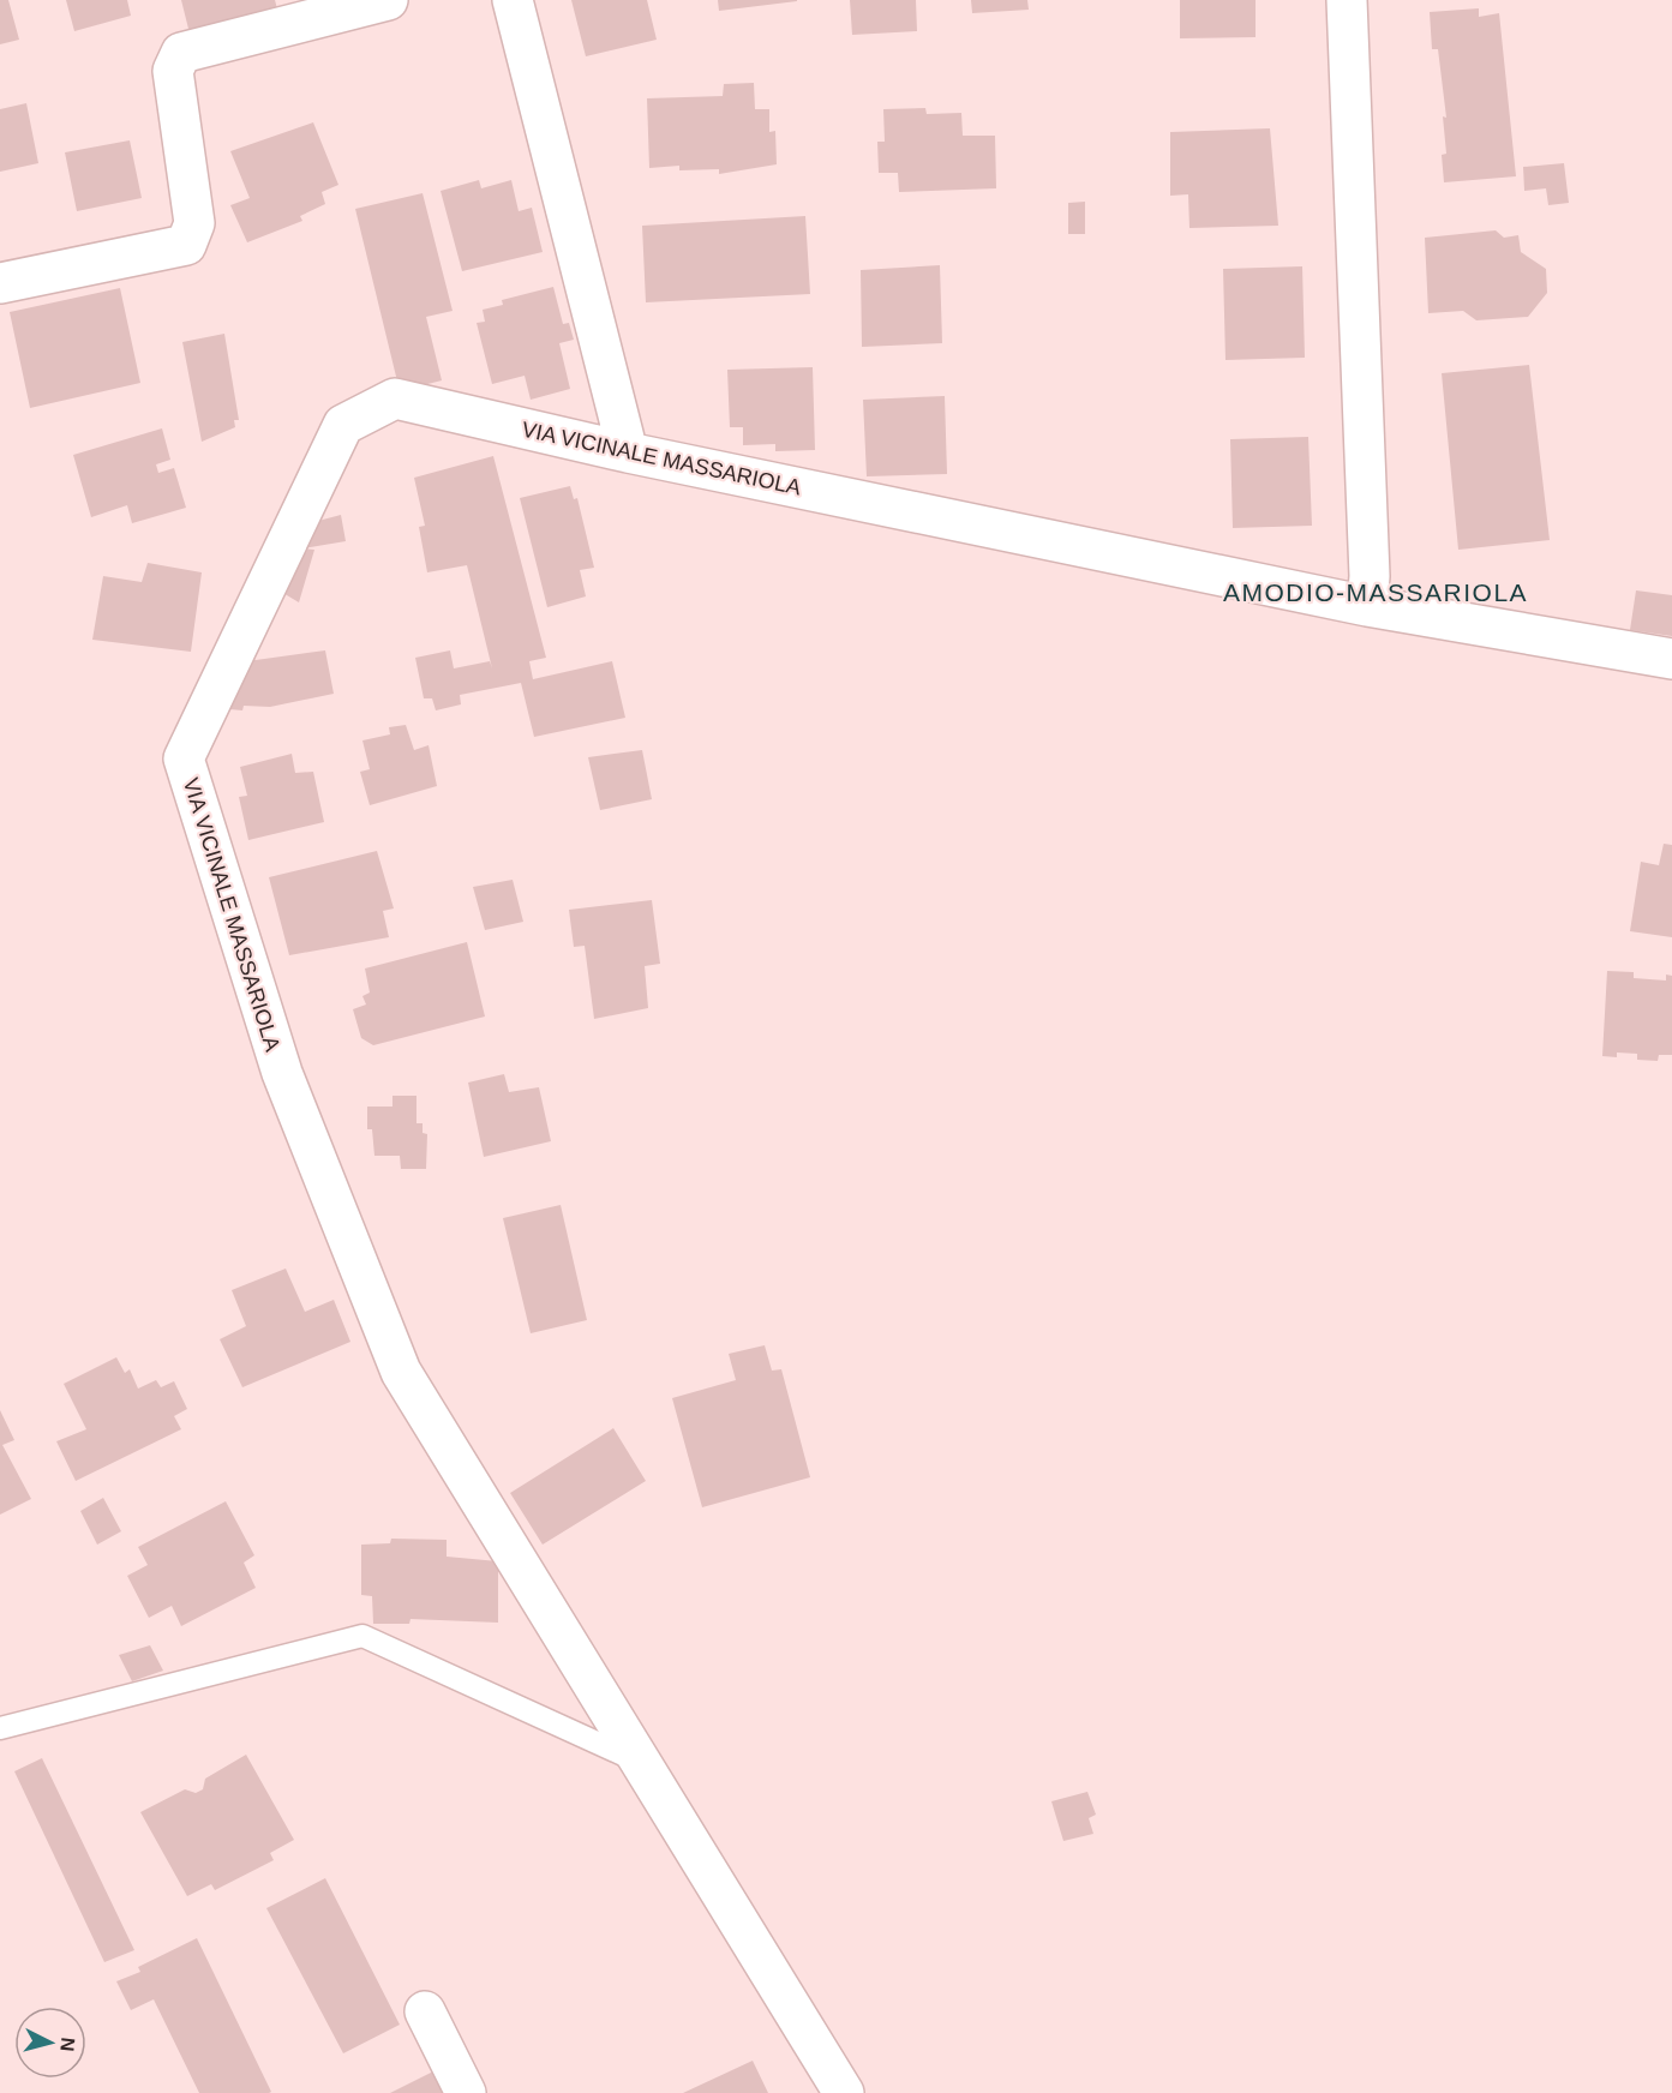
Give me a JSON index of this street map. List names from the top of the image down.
{
  "streets": {
    "street": ["VIA VICINALE MASSARIOLA"]
  },
  "districts": ["AMODIO-MASSARIOLA"],
  "north": "right"
}
